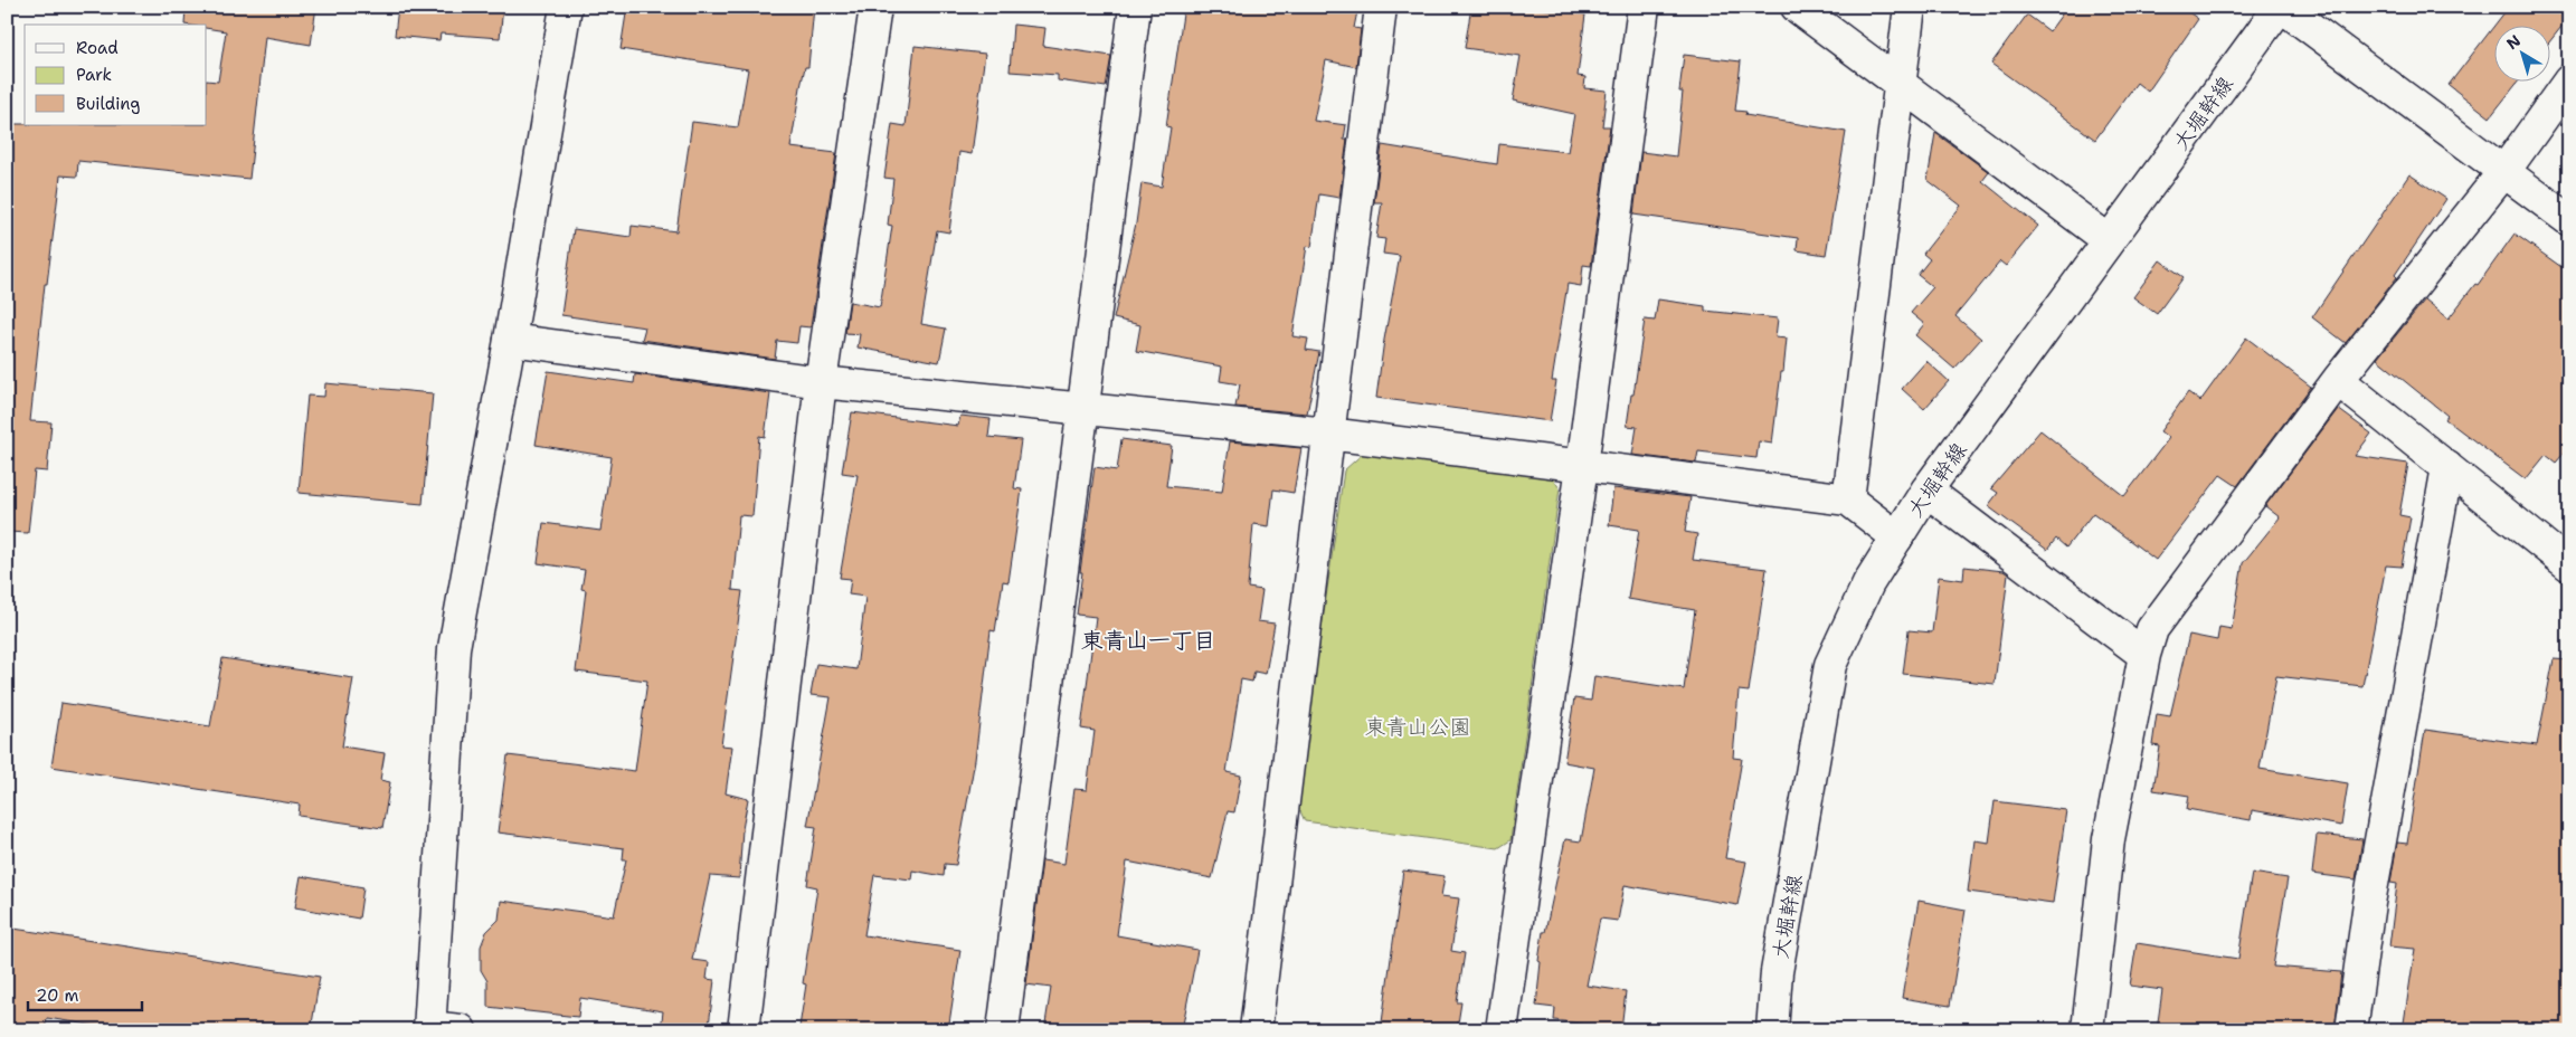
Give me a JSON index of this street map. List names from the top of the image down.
{
  "streets": {
    "street": ["大堀幹線"]
  },
  "districts": ["東青山一丁目"],
  "parks": ["東青山公園"],
  "legend": ["Road", "Park", "Building"],
  "scale_bar": "20 m",
  "north": "top left"
}
